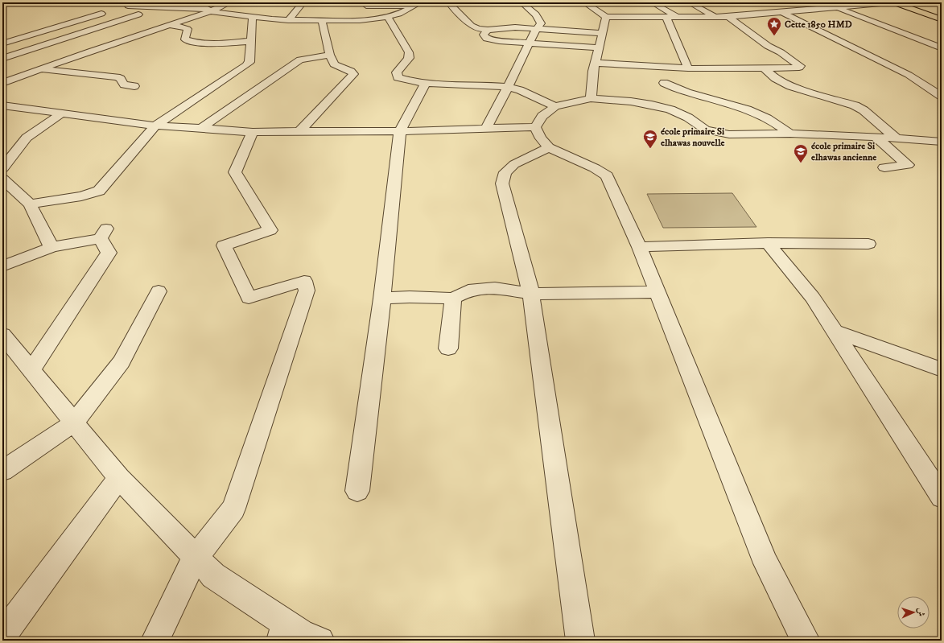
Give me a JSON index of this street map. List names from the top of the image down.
{
  "places": {
    "place": ["Cette 1850 HMD"],
    "school or university": ["école primaire Si elhawas nouvelle", "école primaire Si elhawas ancienne"]
  },
  "north": "right"
}
